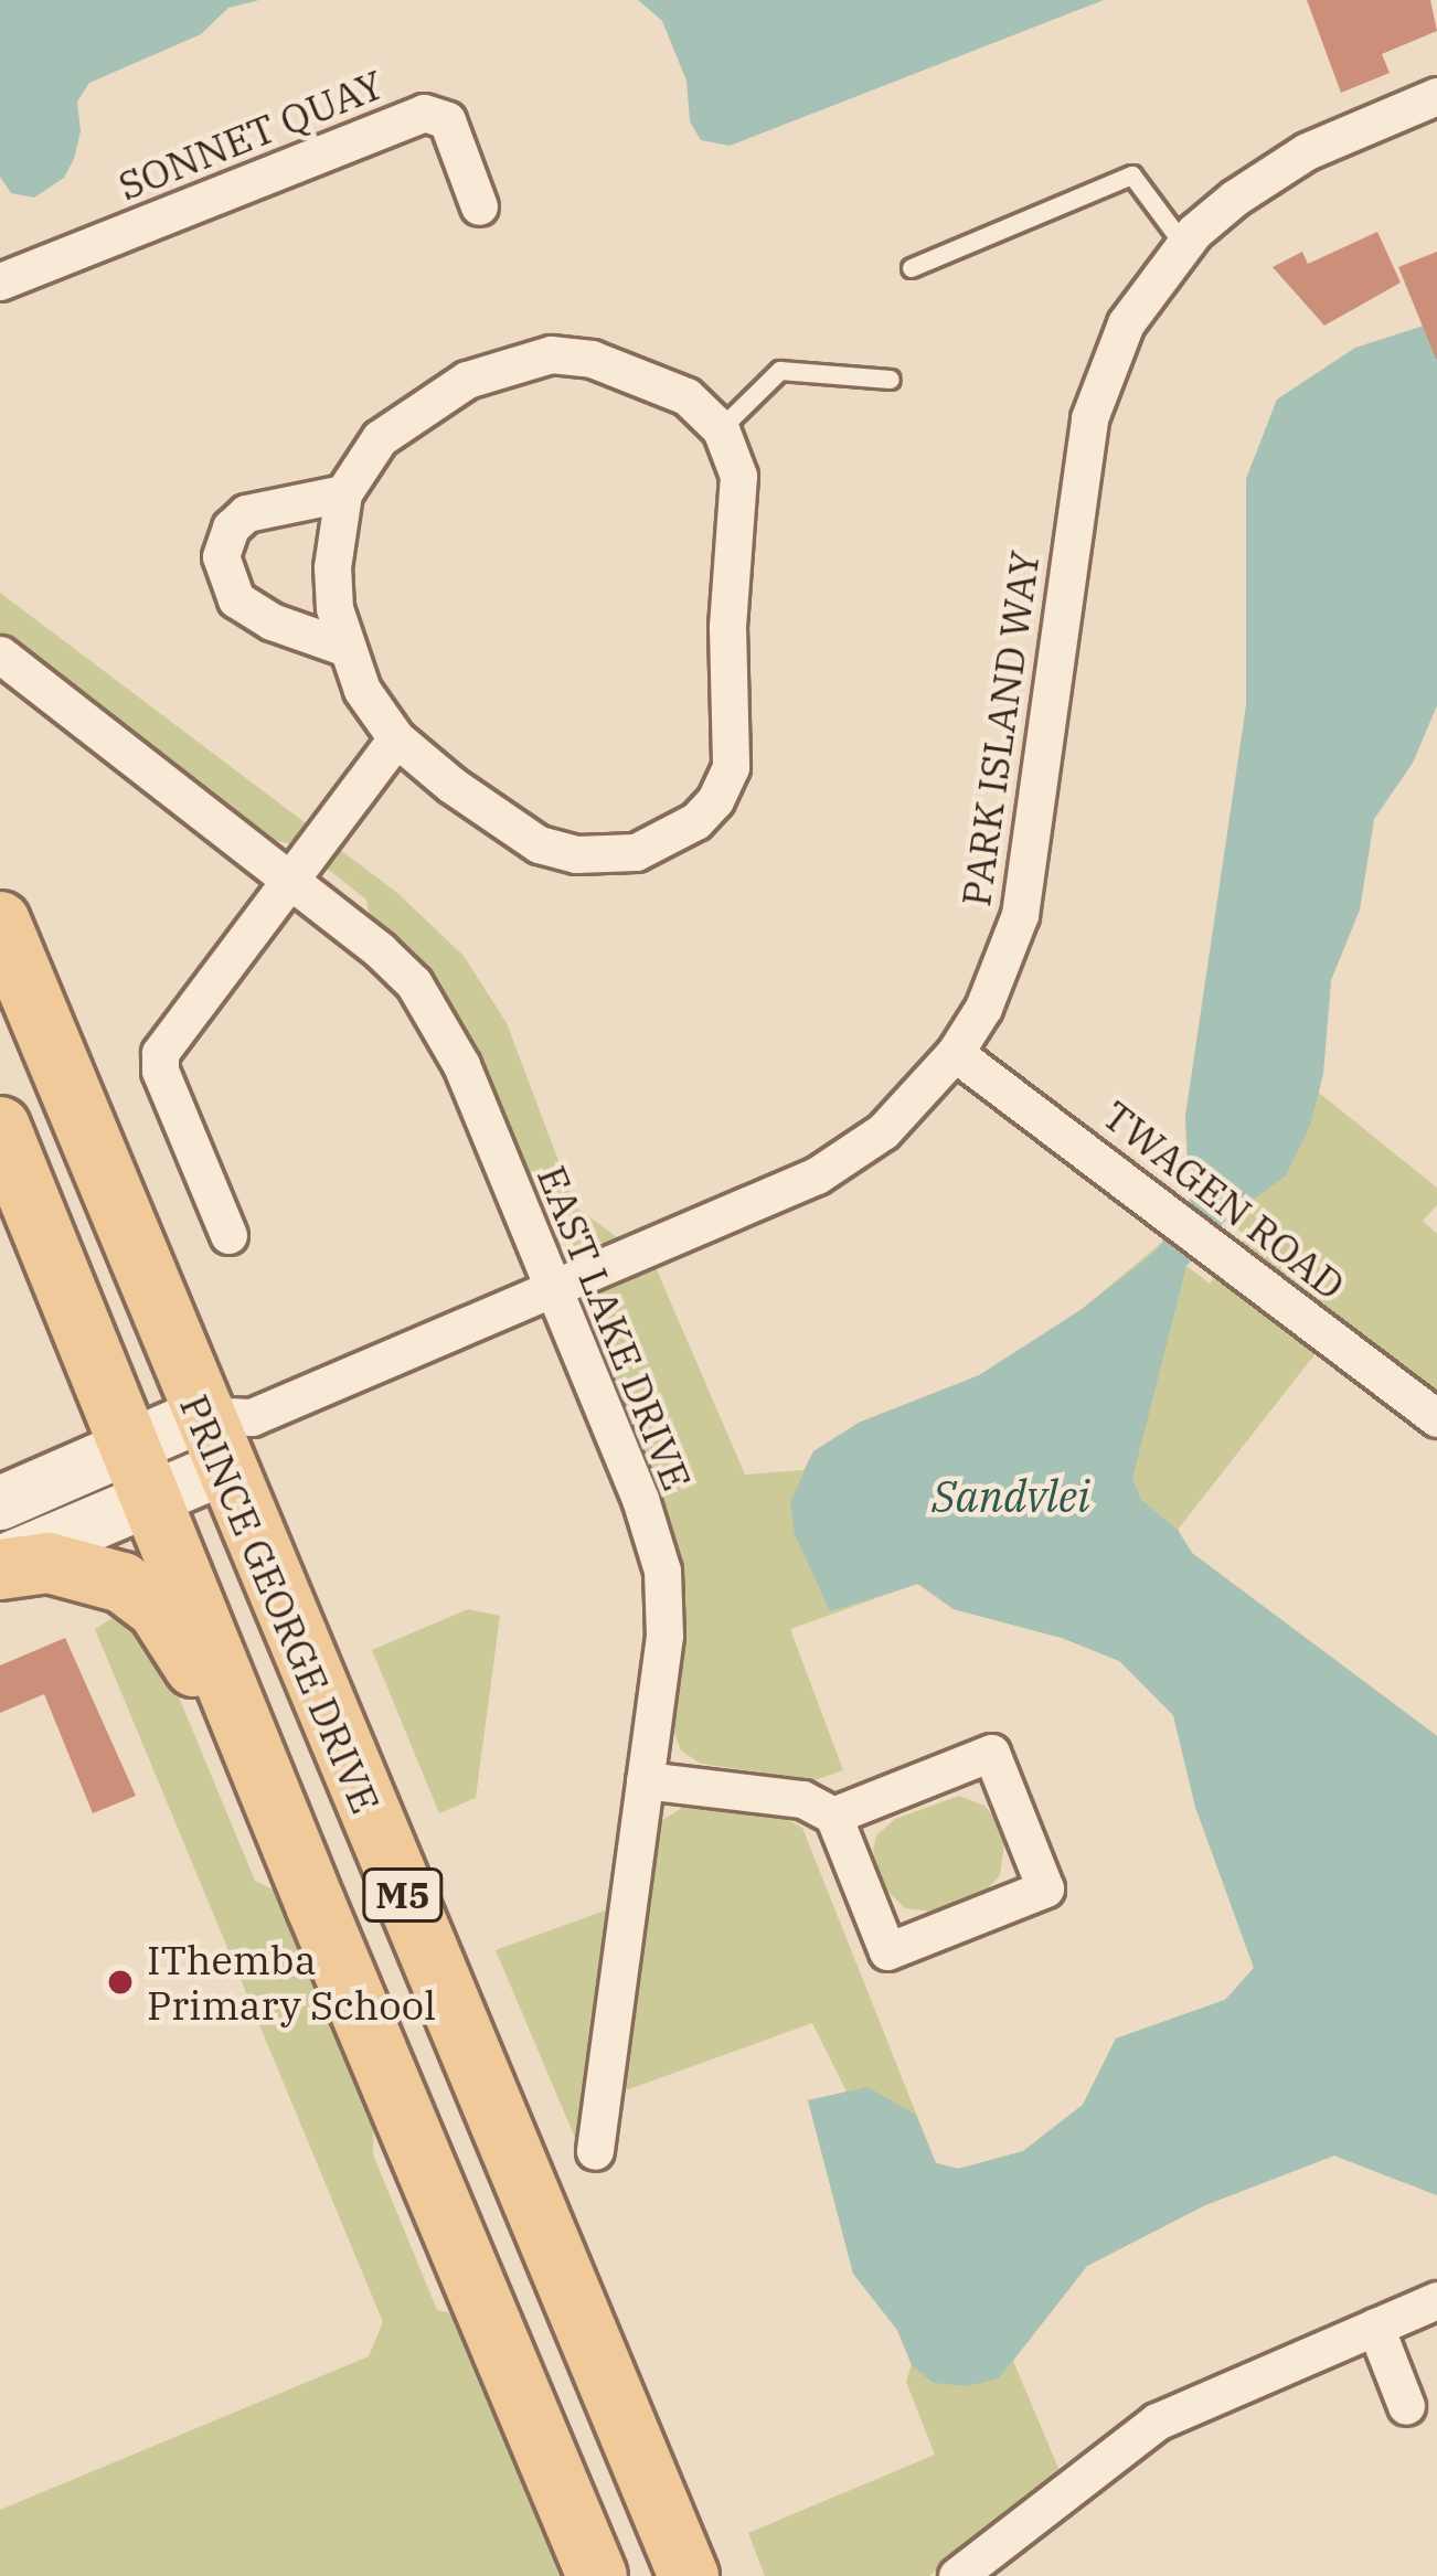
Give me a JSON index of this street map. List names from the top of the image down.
{
  "streets": {
    "main road": ["PRINCE GEORGE DRIVE", "M5"],
    "street": [
      "SONNET QUAY",
      "PARK ISLAND WAY",
      "TWAGEN ROAD",
      "EAST LAKE DRIVE"
    ]
  },
  "crossings": [
    ["PARK ISLAND WAY", "TWAGEN ROAD"],
    ["PARK ISLAND WAY", "EAST LAKE DRIVE"],
    ["PARK ISLAND WAY", "PRINCE GEORGE DRIVE"]
  ],
  "water": ["Sandvlei"],
  "places": ["IThemba Primary School"]
}
